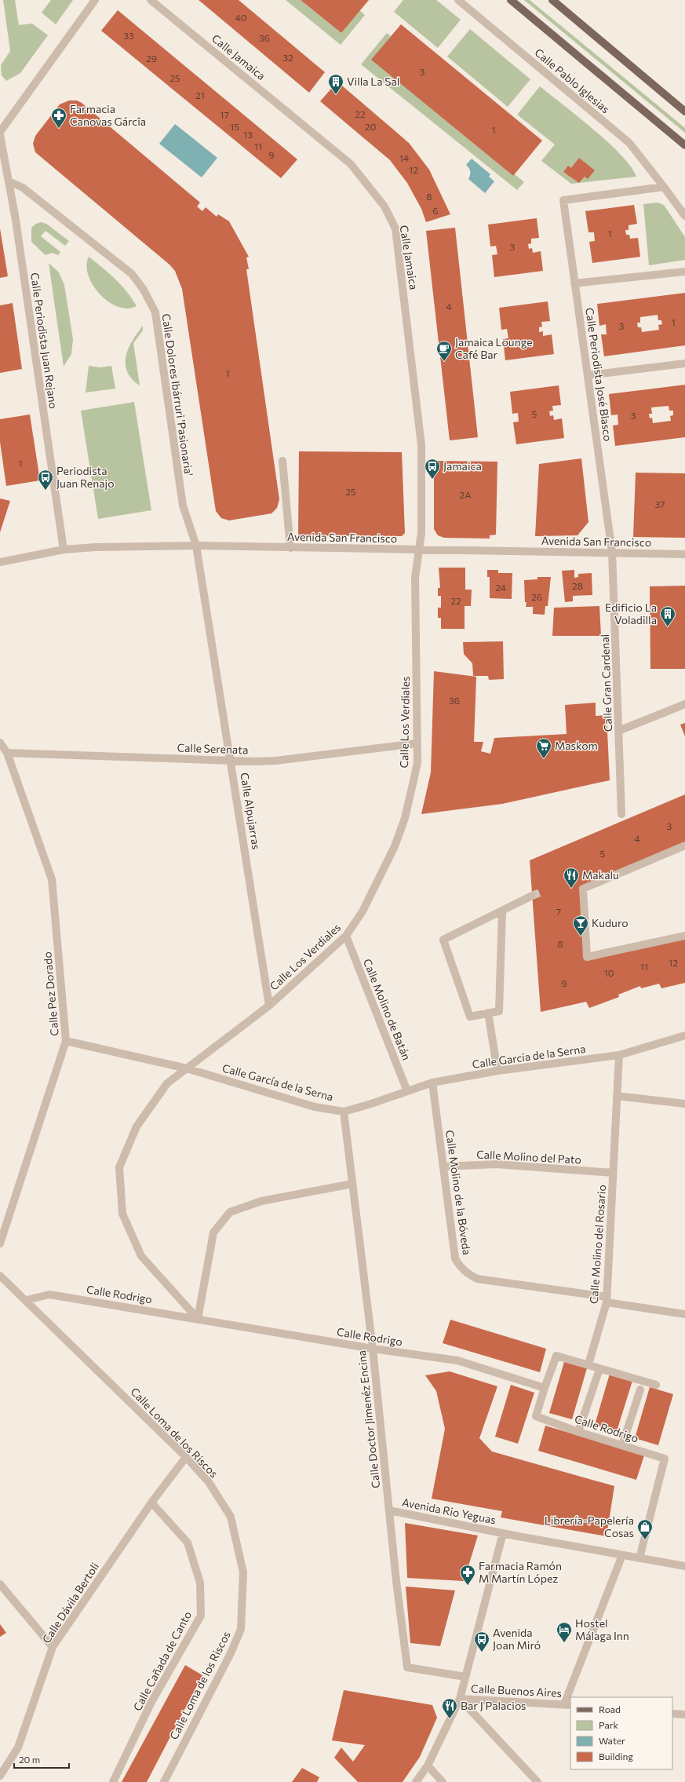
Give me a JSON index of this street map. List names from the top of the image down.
{
  "streets": {
    "street": [
      "Calle Jamaica",
      "Calle Pablo Iglesias",
      "Calle Periodista Juan Rejano",
      "Calle Periodista José Blasco",
      "Calle Dolores Ibárruri 'Pasionaria'",
      "Avenida San Francisco",
      "Calle Gran Cardenal",
      "Calle Los Verdiales",
      "Calle Serenata",
      "Calle Alpujarras",
      "Calle Pez Dorado",
      "Calle Molino de Batán",
      "Calle García de la Serna",
      "Calle Molino del Pato",
      "Calle Molino de la Bóveda",
      "Calle Molino del Rosario",
      "Calle Rodrigo",
      "Calle Doctor Jimenéz Encina",
      "Calle Loma de los Riscos",
      "Avenida Rio Yeguas",
      "Calle Dávila Bertoli",
      "Calle Cañada de Canto",
      "Calle Buenos Aires"
    ]
  },
  "crossings": [
    ["Calle Jamaica", "Avenida San Francisco"],
    ["Calle Jamaica", "Calle Los Verdiales"],
    ["Calle Pablo Iglesias", "Calle Periodista José Blasco"],
    ["Calle Periodista Juan Rejano", "Calle Dolores Ibárruri 'Pasionaria'"],
    ["Calle Periodista Juan Rejano", "Avenida San Francisco"],
    ["Calle Periodista José Blasco", "Avenida San Francisco"],
    ["Calle Periodista José Blasco", "Calle Gran Cardenal"],
    ["Calle Dolores Ibárruri 'Pasionaria'", "Avenida San Francisco"],
    ["Calle Dolores Ibárruri 'Pasionaria'", "Calle Alpujarras"],
    ["Avenida San Francisco", "Calle Gran Cardenal"],
    ["Avenida San Francisco", "Calle Los Verdiales"],
    ["Avenida San Francisco", "Calle Alpujarras"],
    ["Calle Los Verdiales", "Calle Serenata"],
    ["Calle Los Verdiales", "Calle Alpujarras"],
    ["Calle Los Verdiales", "Calle Molino de Batán"],
    ["Calle Los Verdiales", "Calle García de la Serna"],
    ["Calle Los Verdiales", "Calle Rodrigo"],
    ["Calle Serenata", "Calle Alpujarras"],
    ["Calle Serenata", "Calle Pez Dorado"],
    ["Calle Pez Dorado", "Calle García de la Serna"],
    ["Calle Molino de Batán", "Calle García de la Serna"],
    ["Calle García de la Serna", "Calle Molino de la Bóveda"],
    ["Calle García de la Serna", "Calle Molino del Rosario"],
    ["Calle García de la Serna", "Calle Doctor Jimenéz Encina"],
    ["Calle Molino del Pato", "Calle Molino de la Bóveda"],
    ["Calle Molino del Pato", "Calle Molino del Rosario"],
    ["Calle Molino de la Bóveda", "Calle Molino del Rosario"],
    ["Calle Rodrigo", "Calle Doctor Jimenéz Encina"],
    ["Calle Rodrigo", "Calle Loma de los Riscos"],
    ["Calle Doctor Jimenéz Encina", "Avenida Rio Yeguas"],
    ["Calle Loma de los Riscos", "Calle Dávila Bertoli"],
    ["Calle Dávila Bertoli", "Calle Cañada de Canto"]
  ],
  "places": {
    "building": ["Villa La Sal", "Edificio La Voladilla"],
    "pharmacy": ["Farmacia Canovas Gárcîa", "Farmacia Ramón M Martín López"],
    "cafe": ["Jamaica Lounge Café Bar"],
    "bus stop": ["Jamaica", "Periodista Juan Renajo", "Avenida Joan Miró"],
    "supermarket": ["Maskom"],
    "restaurant": ["Makalu", "Bar J Palacios"],
    "bar": ["Kuduro"],
    "shop": ["Librería-Papelería Cosas"],
    "hotel": ["Hostel Málaga Inn"]
  },
  "house_numbers": [
    "40",
    "33",
    "36",
    "32",
    "29",
    "3",
    "25",
    "21",
    "22",
    "17",
    "15",
    "20",
    "1",
    "13",
    "11",
    "9",
    "14",
    "12",
    "8",
    "6",
    "1",
    "3",
    "4",
    "1",
    "3",
    "1",
    "5",
    "3",
    "1",
    "25",
    "2A",
    "37",
    "28",
    "24",
    "26",
    "22",
    "36",
    "3",
    "4",
    "5",
    "7",
    "8",
    "12",
    "11",
    "10",
    "9"
  ],
  "legend": [
    "Road",
    "Park",
    "Water",
    "Building"
  ],
  "scale_bar": "20 m"
}
